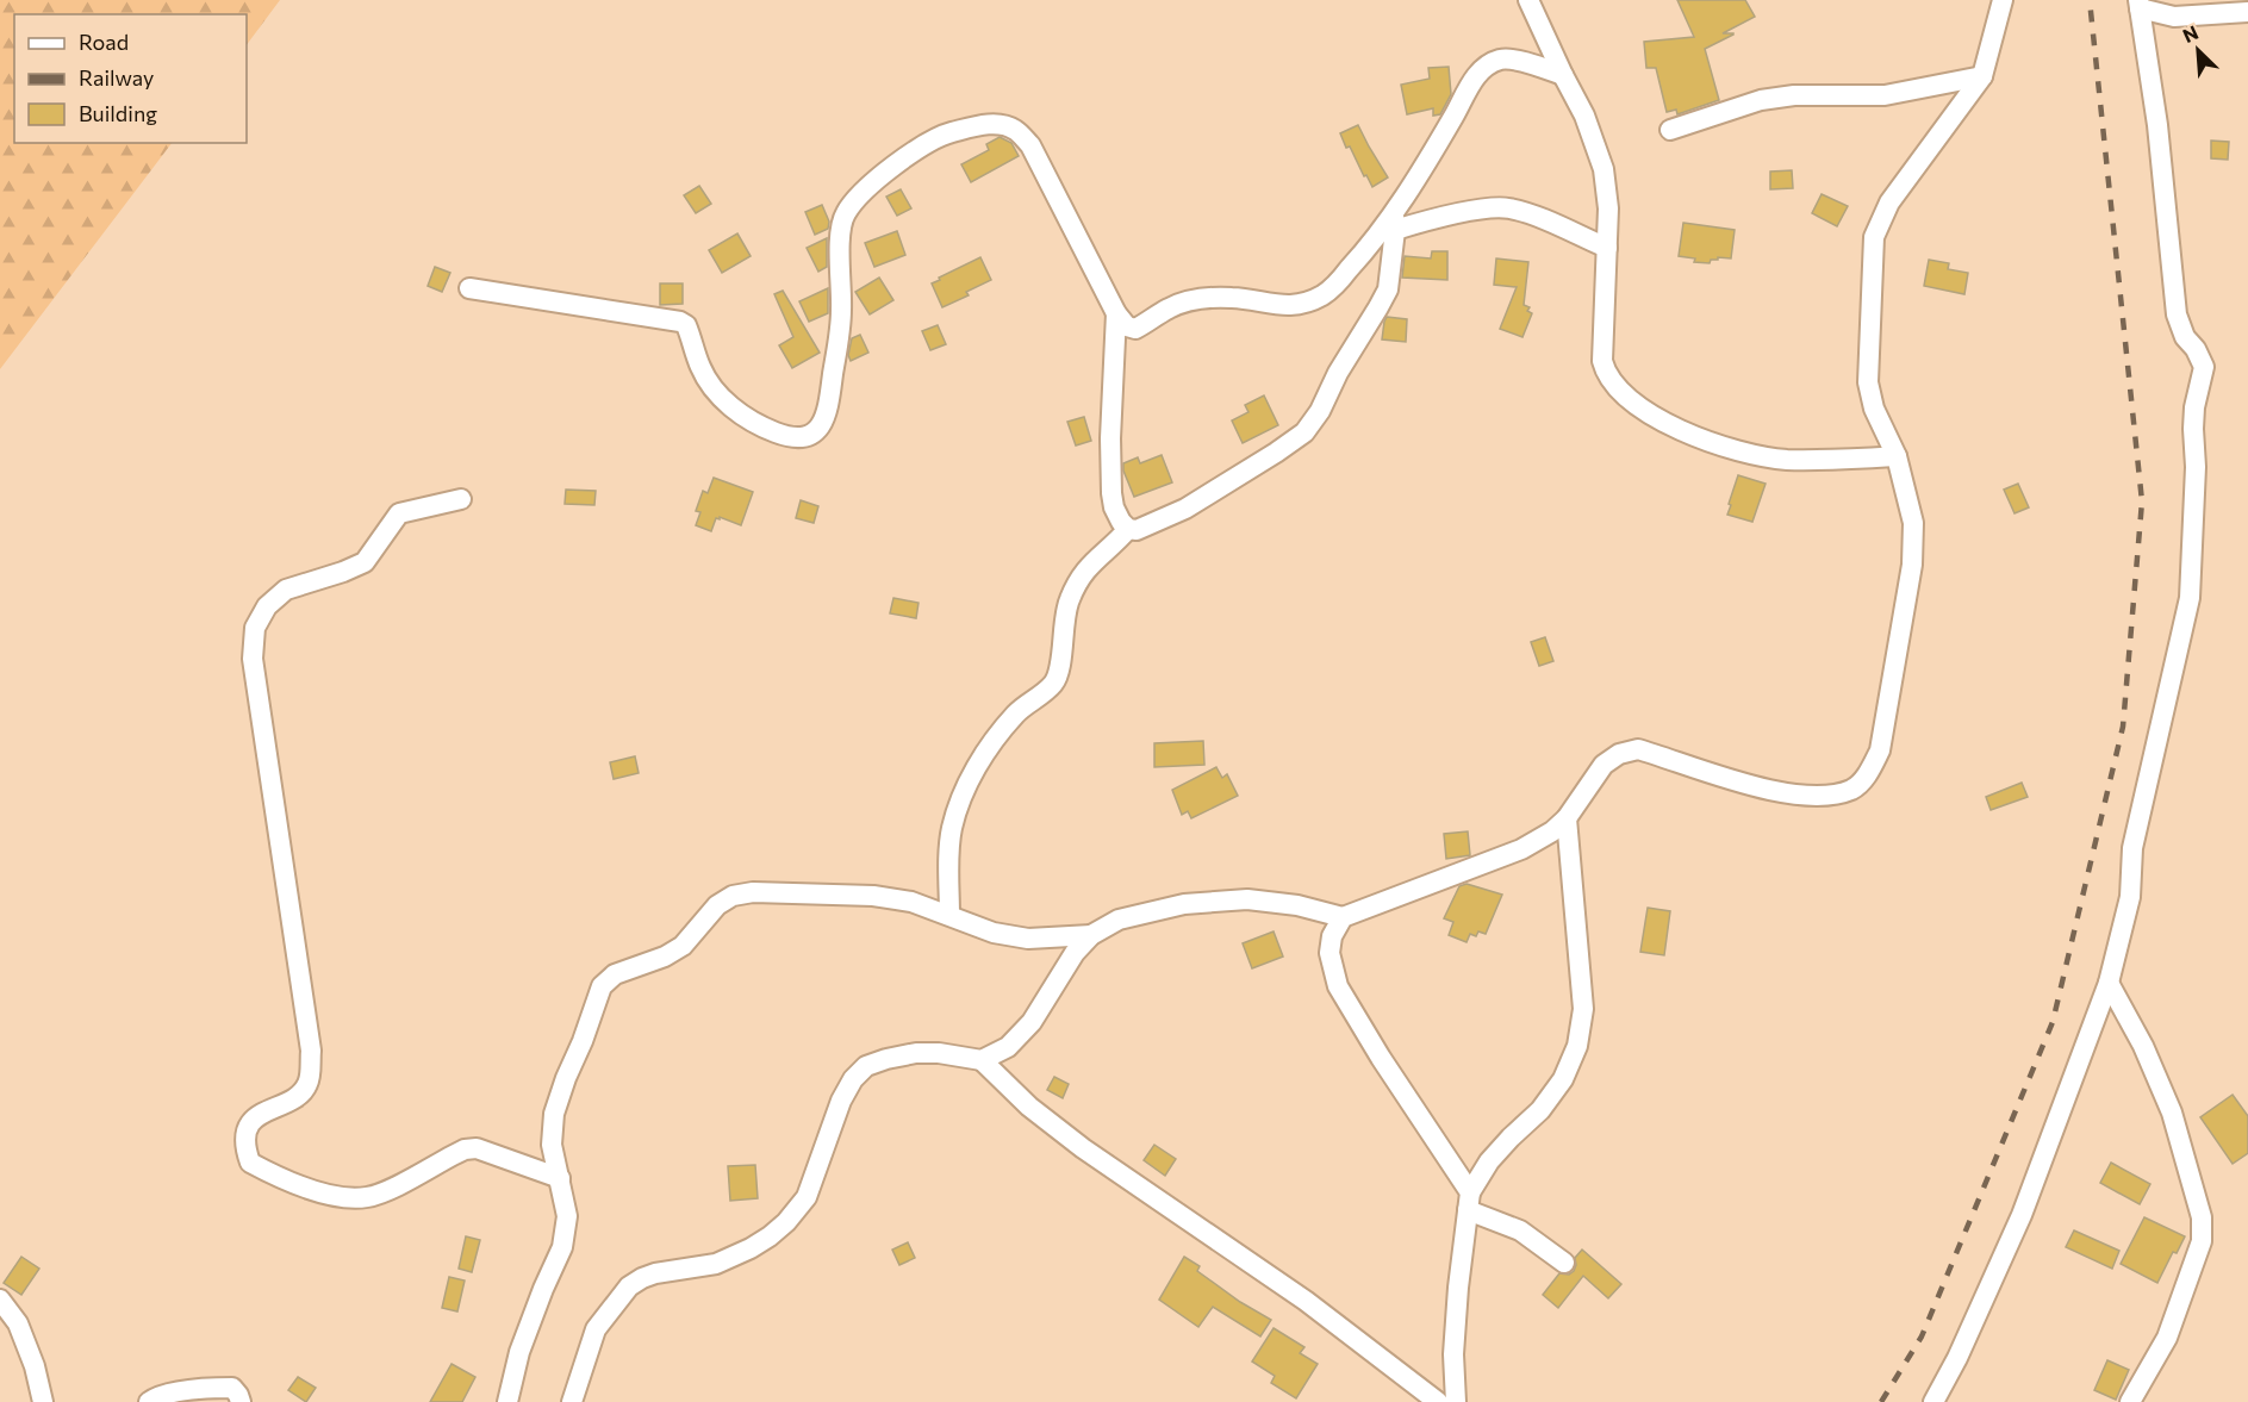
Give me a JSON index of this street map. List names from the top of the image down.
{
  "legend": ["Road", "Railway", "Building"],
  "north": "top left"
}
